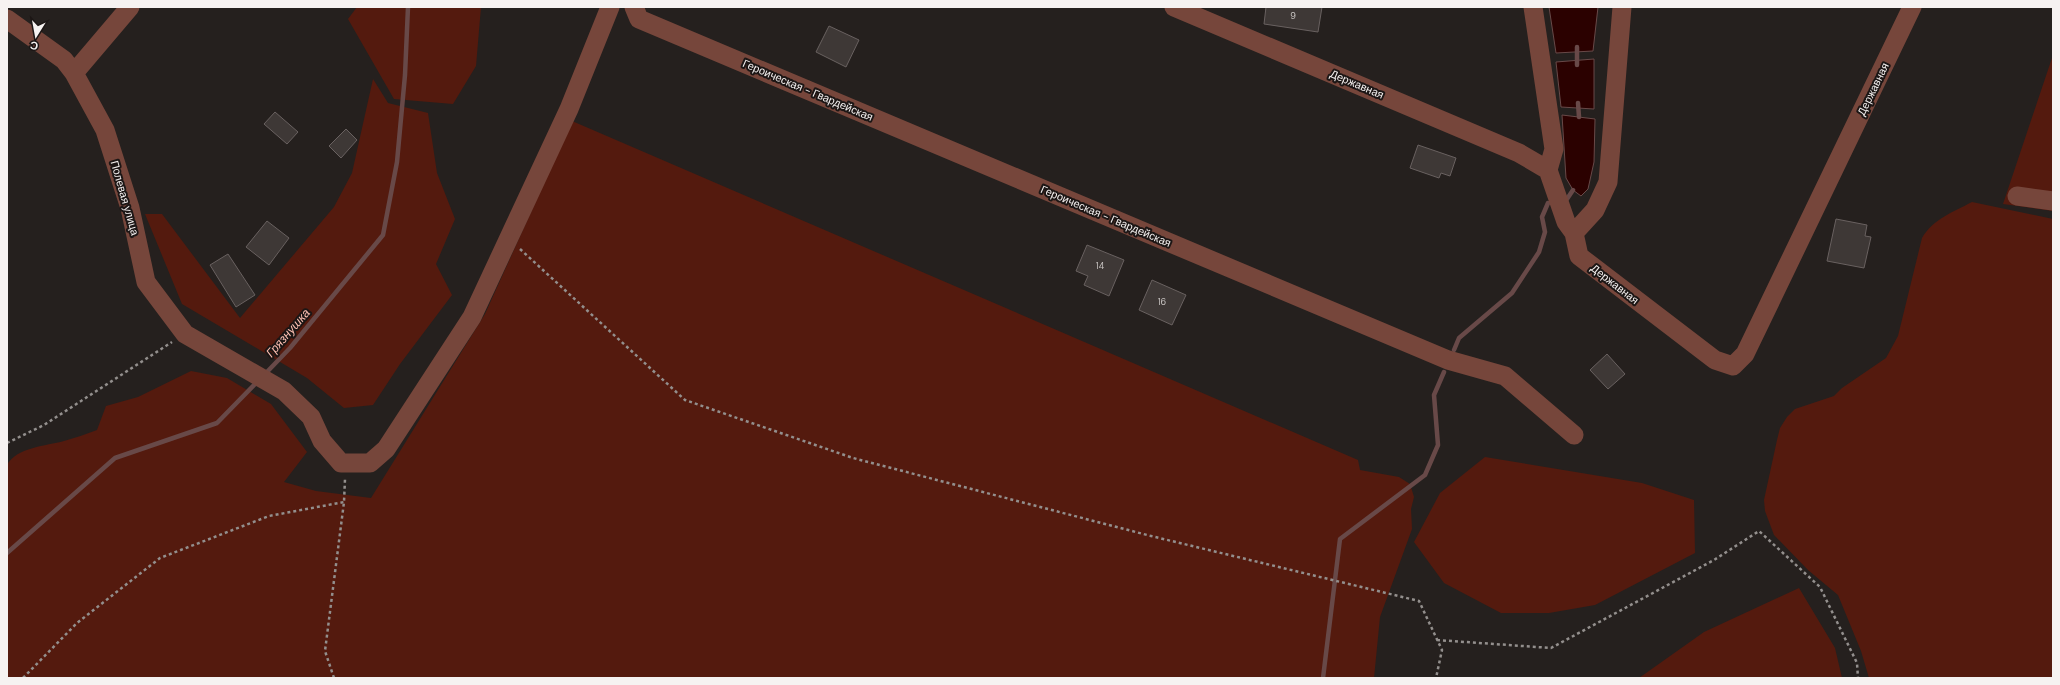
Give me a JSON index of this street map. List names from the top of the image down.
{
  "streets": {
    "street": ["Державная", "Героическая - Гвардейская", "Полевая улица"]
  },
  "water": ["Грязнушка"],
  "house_numbers": ["9", "14", "16"],
  "north": "bottom"
}
